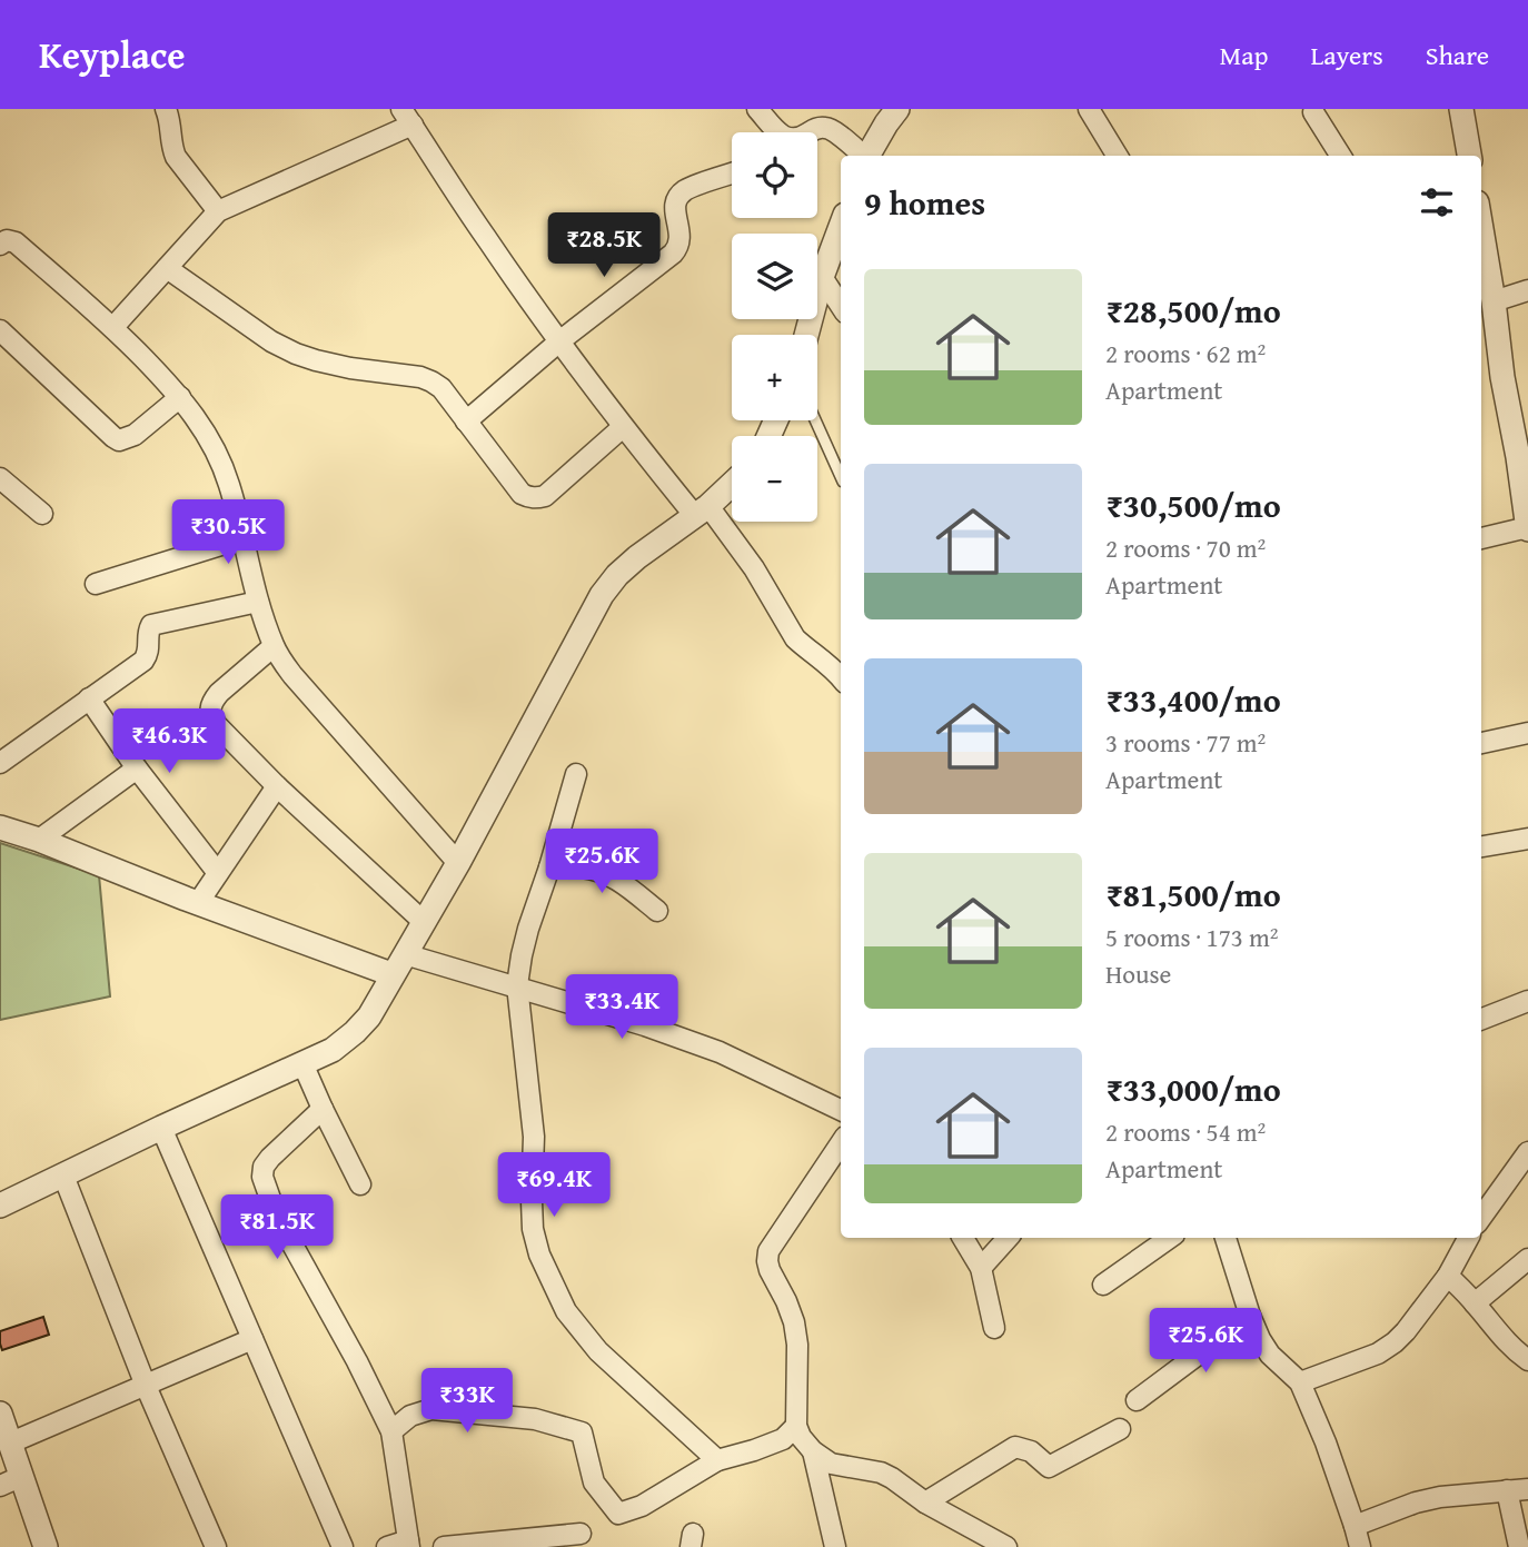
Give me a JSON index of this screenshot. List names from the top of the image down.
{
  "page": {
    "header": "Keyplace",
    "nav": ["Map", "Layers", "Share"],
    "map_buttons": ["+", "−"],
    "heading": "9 homes",
    "price": [
      "₹28.5K",
      "₹30.5K",
      "₹46.3K",
      "₹25.6K",
      "₹33.4K",
      "₹69.4K",
      "₹81.5K",
      "₹25.6K",
      "₹33K"
    ],
    "list": [
      {
        "name": "₹28,500/mo",
        "note": "2 rooms · 62 m² · Apartment"
      },
      {
        "name": "₹30,500/mo",
        "note": "2 rooms · 70 m² · Apartment"
      },
      {
        "name": "₹33,400/mo",
        "note": "3 rooms · 77 m² · Apartment"
      },
      {
        "name": "₹81,500/mo",
        "note": "5 rooms · 173 m² · House"
      },
      {
        "name": "₹33,000/mo",
        "note": "2 rooms · 54 m² · Apartment"
      }
    ]
  }
}
